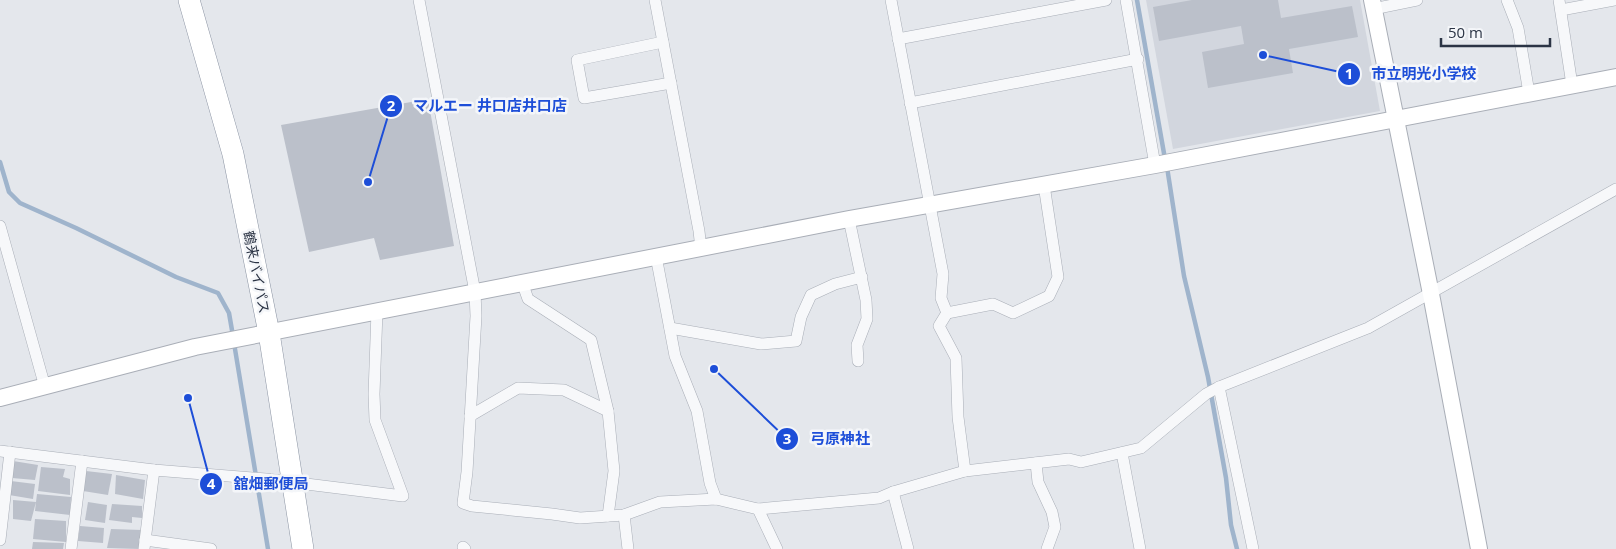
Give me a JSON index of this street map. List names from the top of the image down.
{
  "streets": {
    "highway": ["鶴来バイパス"]
  },
  "places": [
    "市立明光小学校",
    "マルエー 井口店井口店",
    "弓原神社",
    "舘畑郵便局"
  ],
  "scale_bar": "50 m"
}
